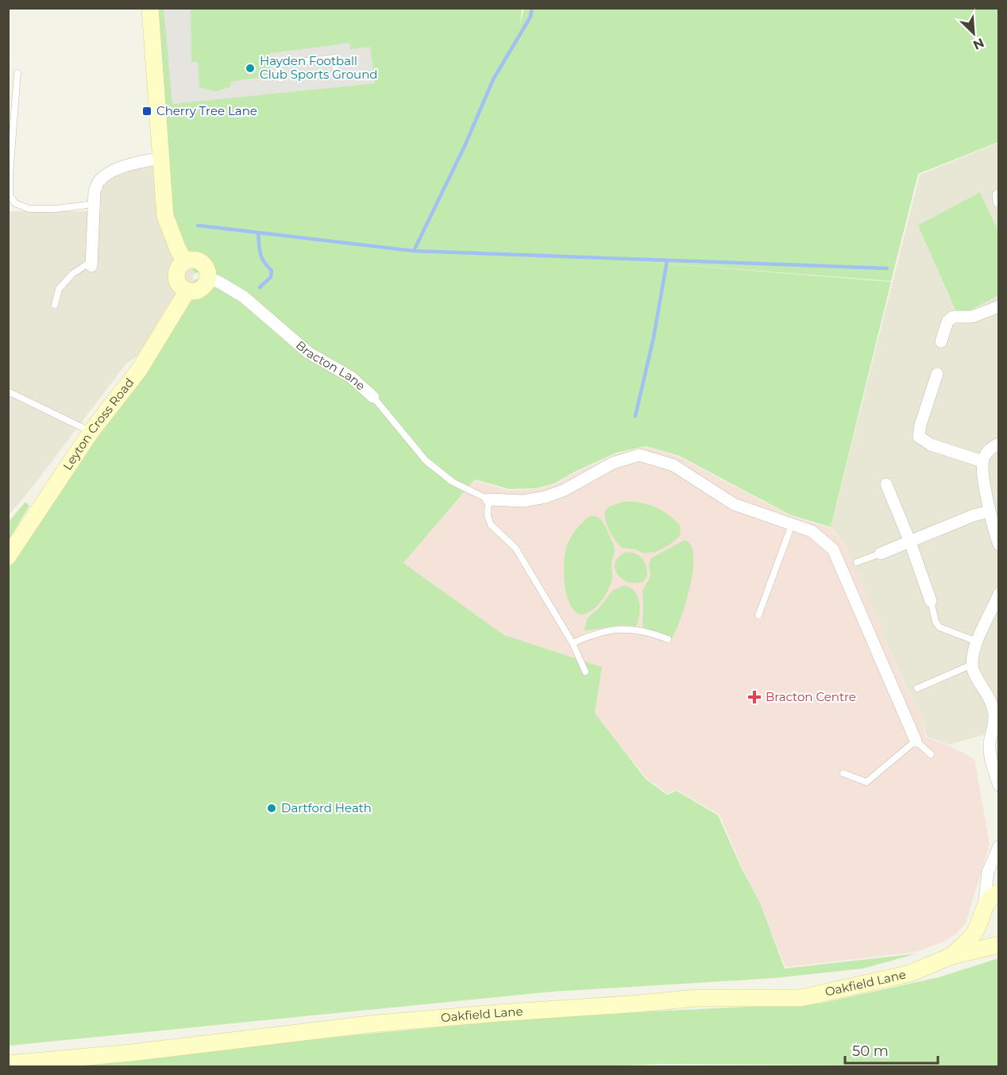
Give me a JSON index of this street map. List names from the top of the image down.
{
  "streets": {
    "street": ["Bracton Lane", "Leyton Cross Road", "Oakfield Lane"]
  },
  "crossings": [
    ["Bracton Lane", "Leyton Cross Road"]
  ],
  "places": {
    "other": ["Hayden Football Club Sports Ground", "Dartford Heath"],
    "transit": ["Cherry Tree Lane"],
    "health": ["Bracton Centre"]
  },
  "scale_bar": "50 m",
  "north": "bottom right"
}
